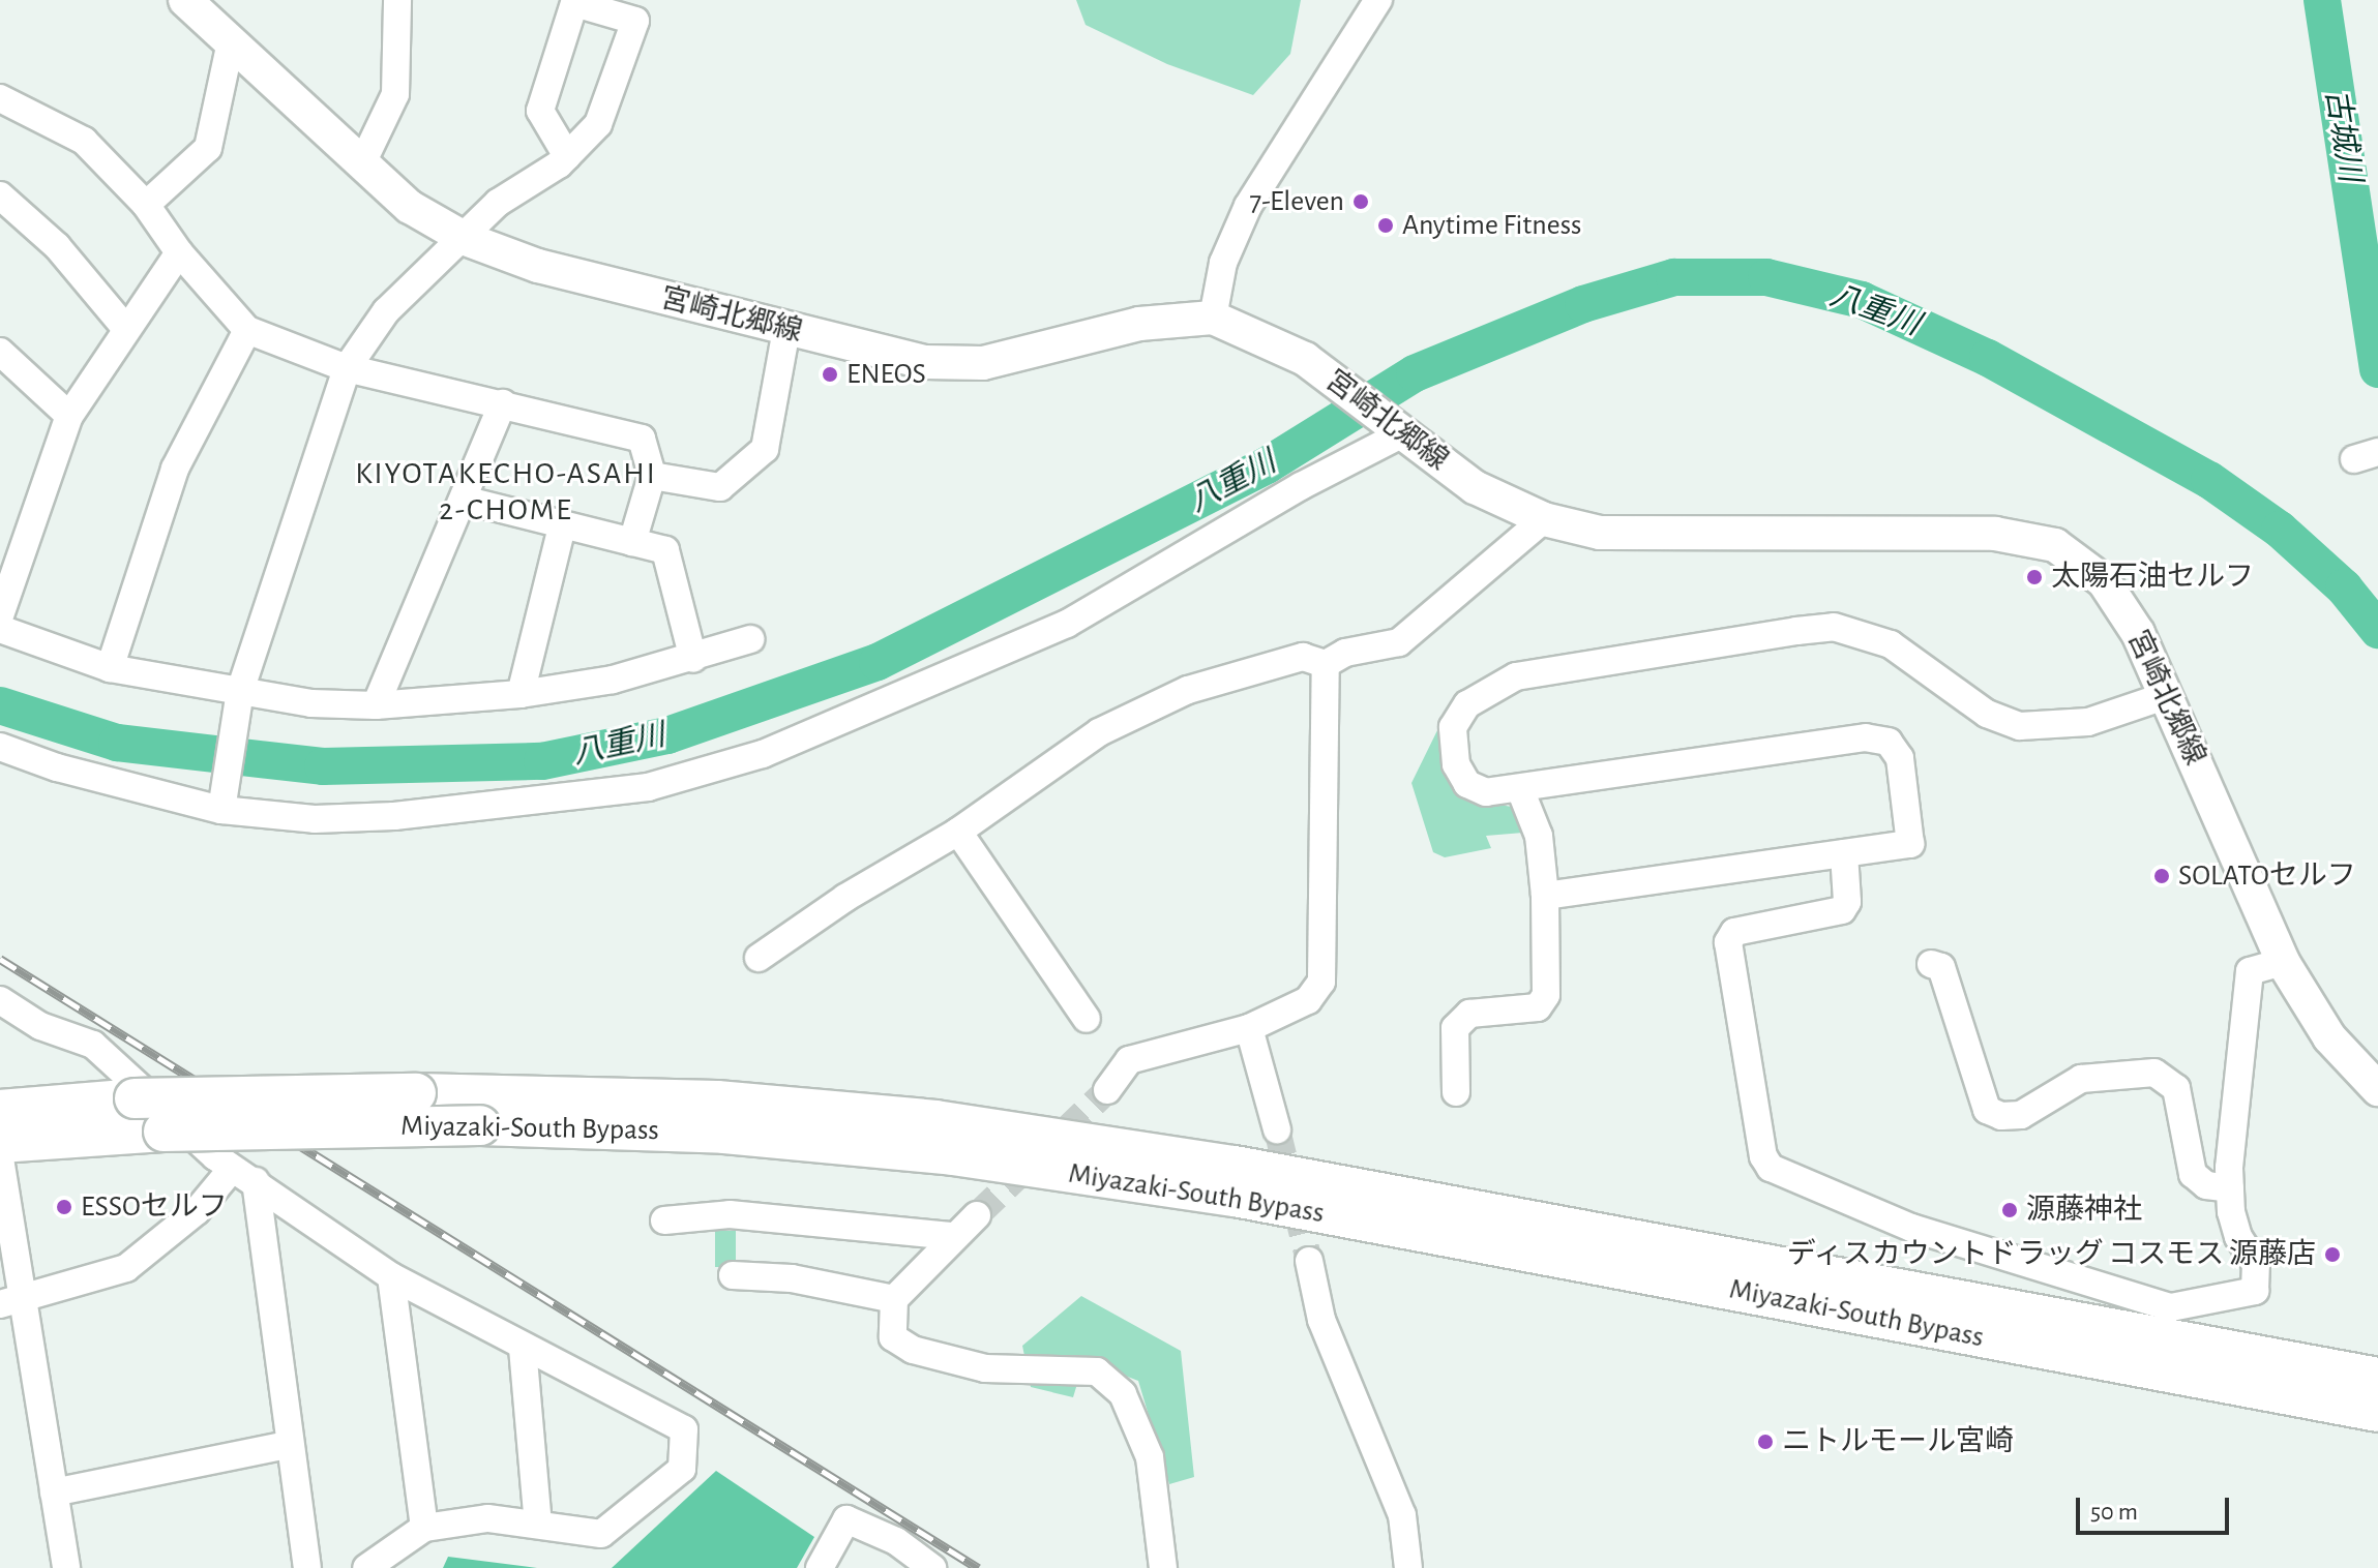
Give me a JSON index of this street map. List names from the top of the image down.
{
  "streets": {
    "highway": ["Miyazaki-South Bypass"],
    "main road": ["宮崎北郷線"]
  },
  "districts": ["KIYOTAKECHO-ASAHI 2-CHOME"],
  "water": ["古城川", "八重川"],
  "places": [
    "7-Eleven",
    "Anytime Fitness",
    "ENEOS",
    "太陽石油セルフ",
    "SOLATOセルフ",
    "ESSOセルフ",
    "源藤神社",
    "ディスカウントドラッグ コスモス 源藤店",
    "ニトルモール宮崎"
  ],
  "scale_bar": "50 m"
}
